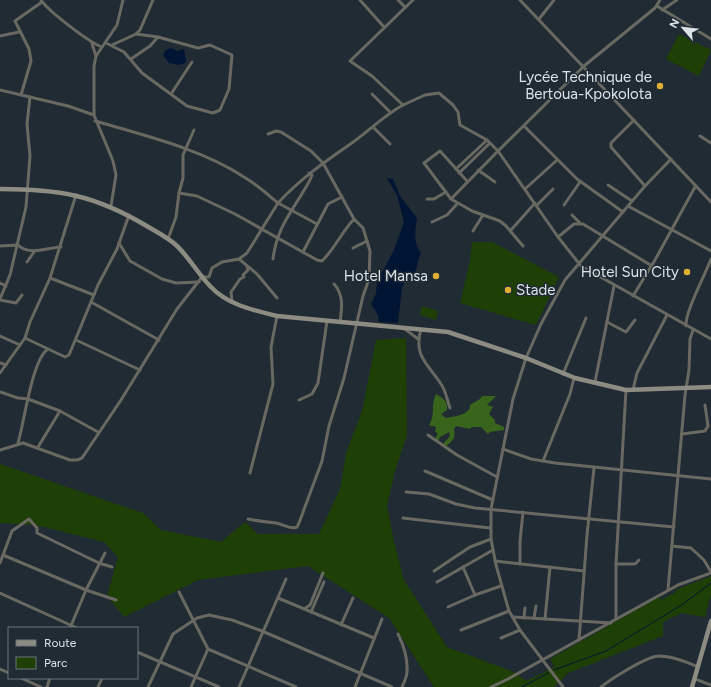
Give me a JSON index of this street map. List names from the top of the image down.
{
  "places": [
    "Lycée Technique de Bertoua-Kpokolota",
    "Hotel Sun City",
    "Hotel Mansa",
    "Stade"
  ],
  "legend": ["Route", "Parc"],
  "north": "top left"
}
